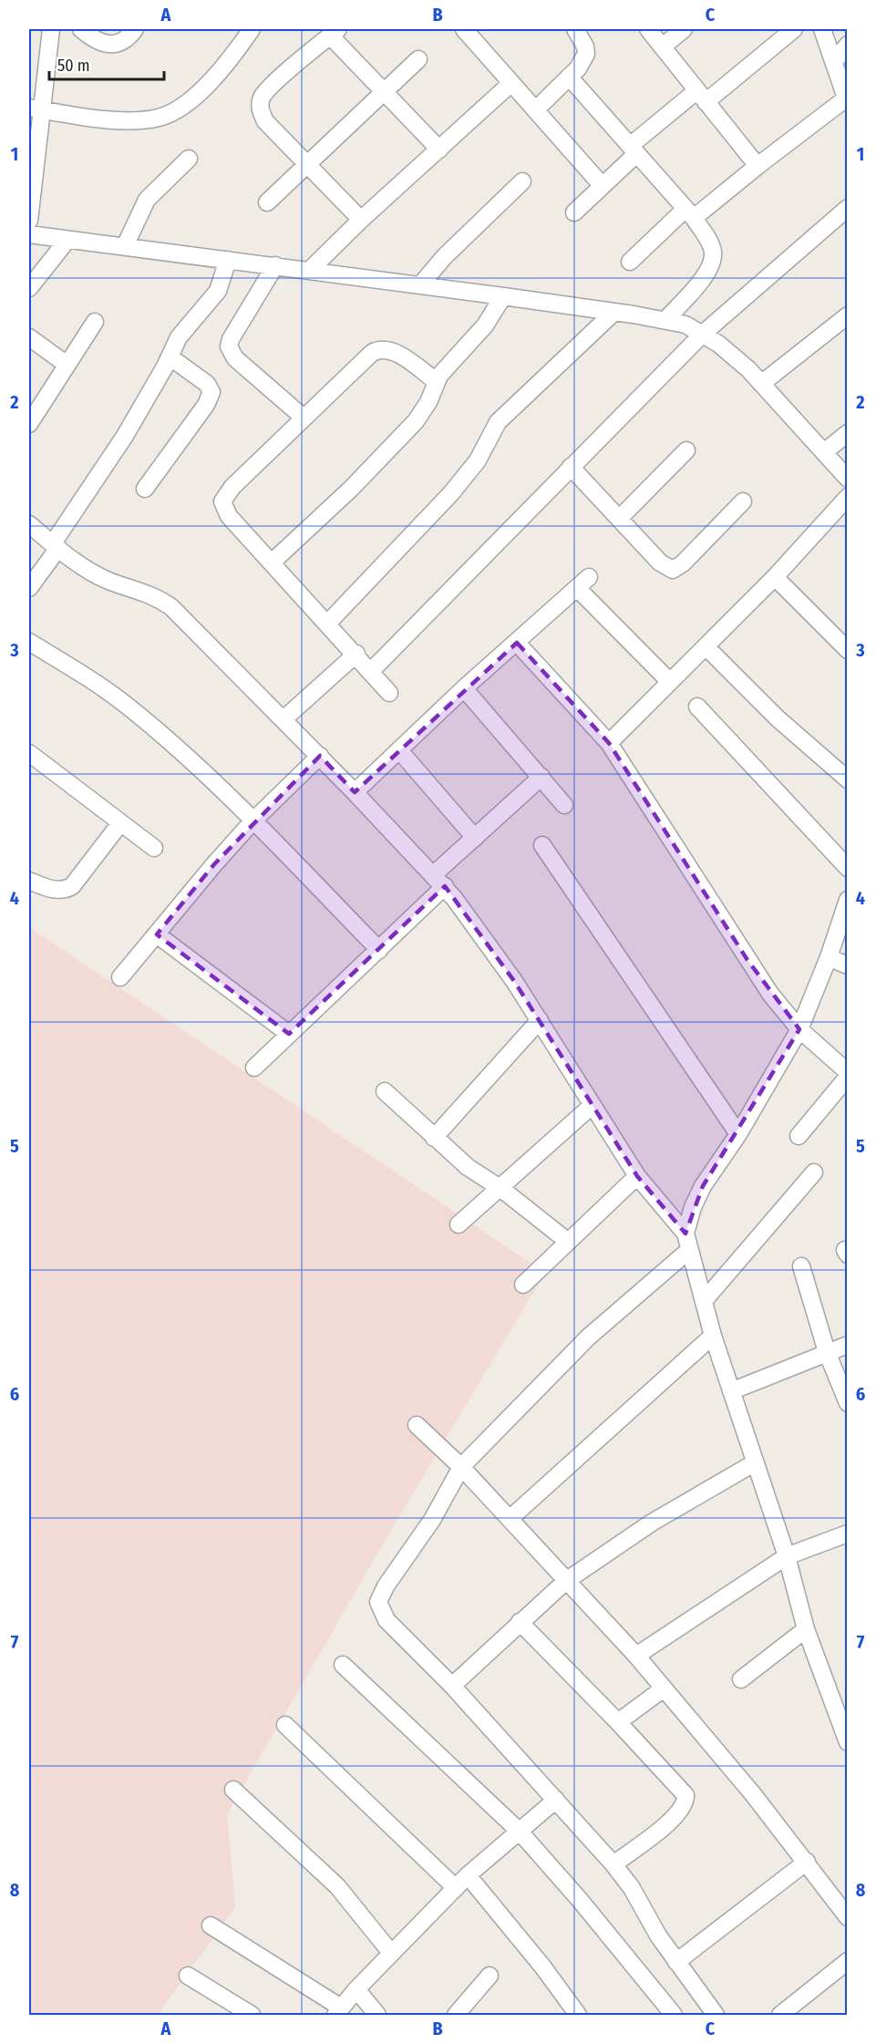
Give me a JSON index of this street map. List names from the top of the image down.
{
  "scale_bar": "50 m",
  "grid": {
    "columns": ["A", "B", "C"],
    "rows": [
      "1",
      "2",
      "3",
      "4",
      "5",
      "6",
      "7",
      "8"
    ]
  }
}
